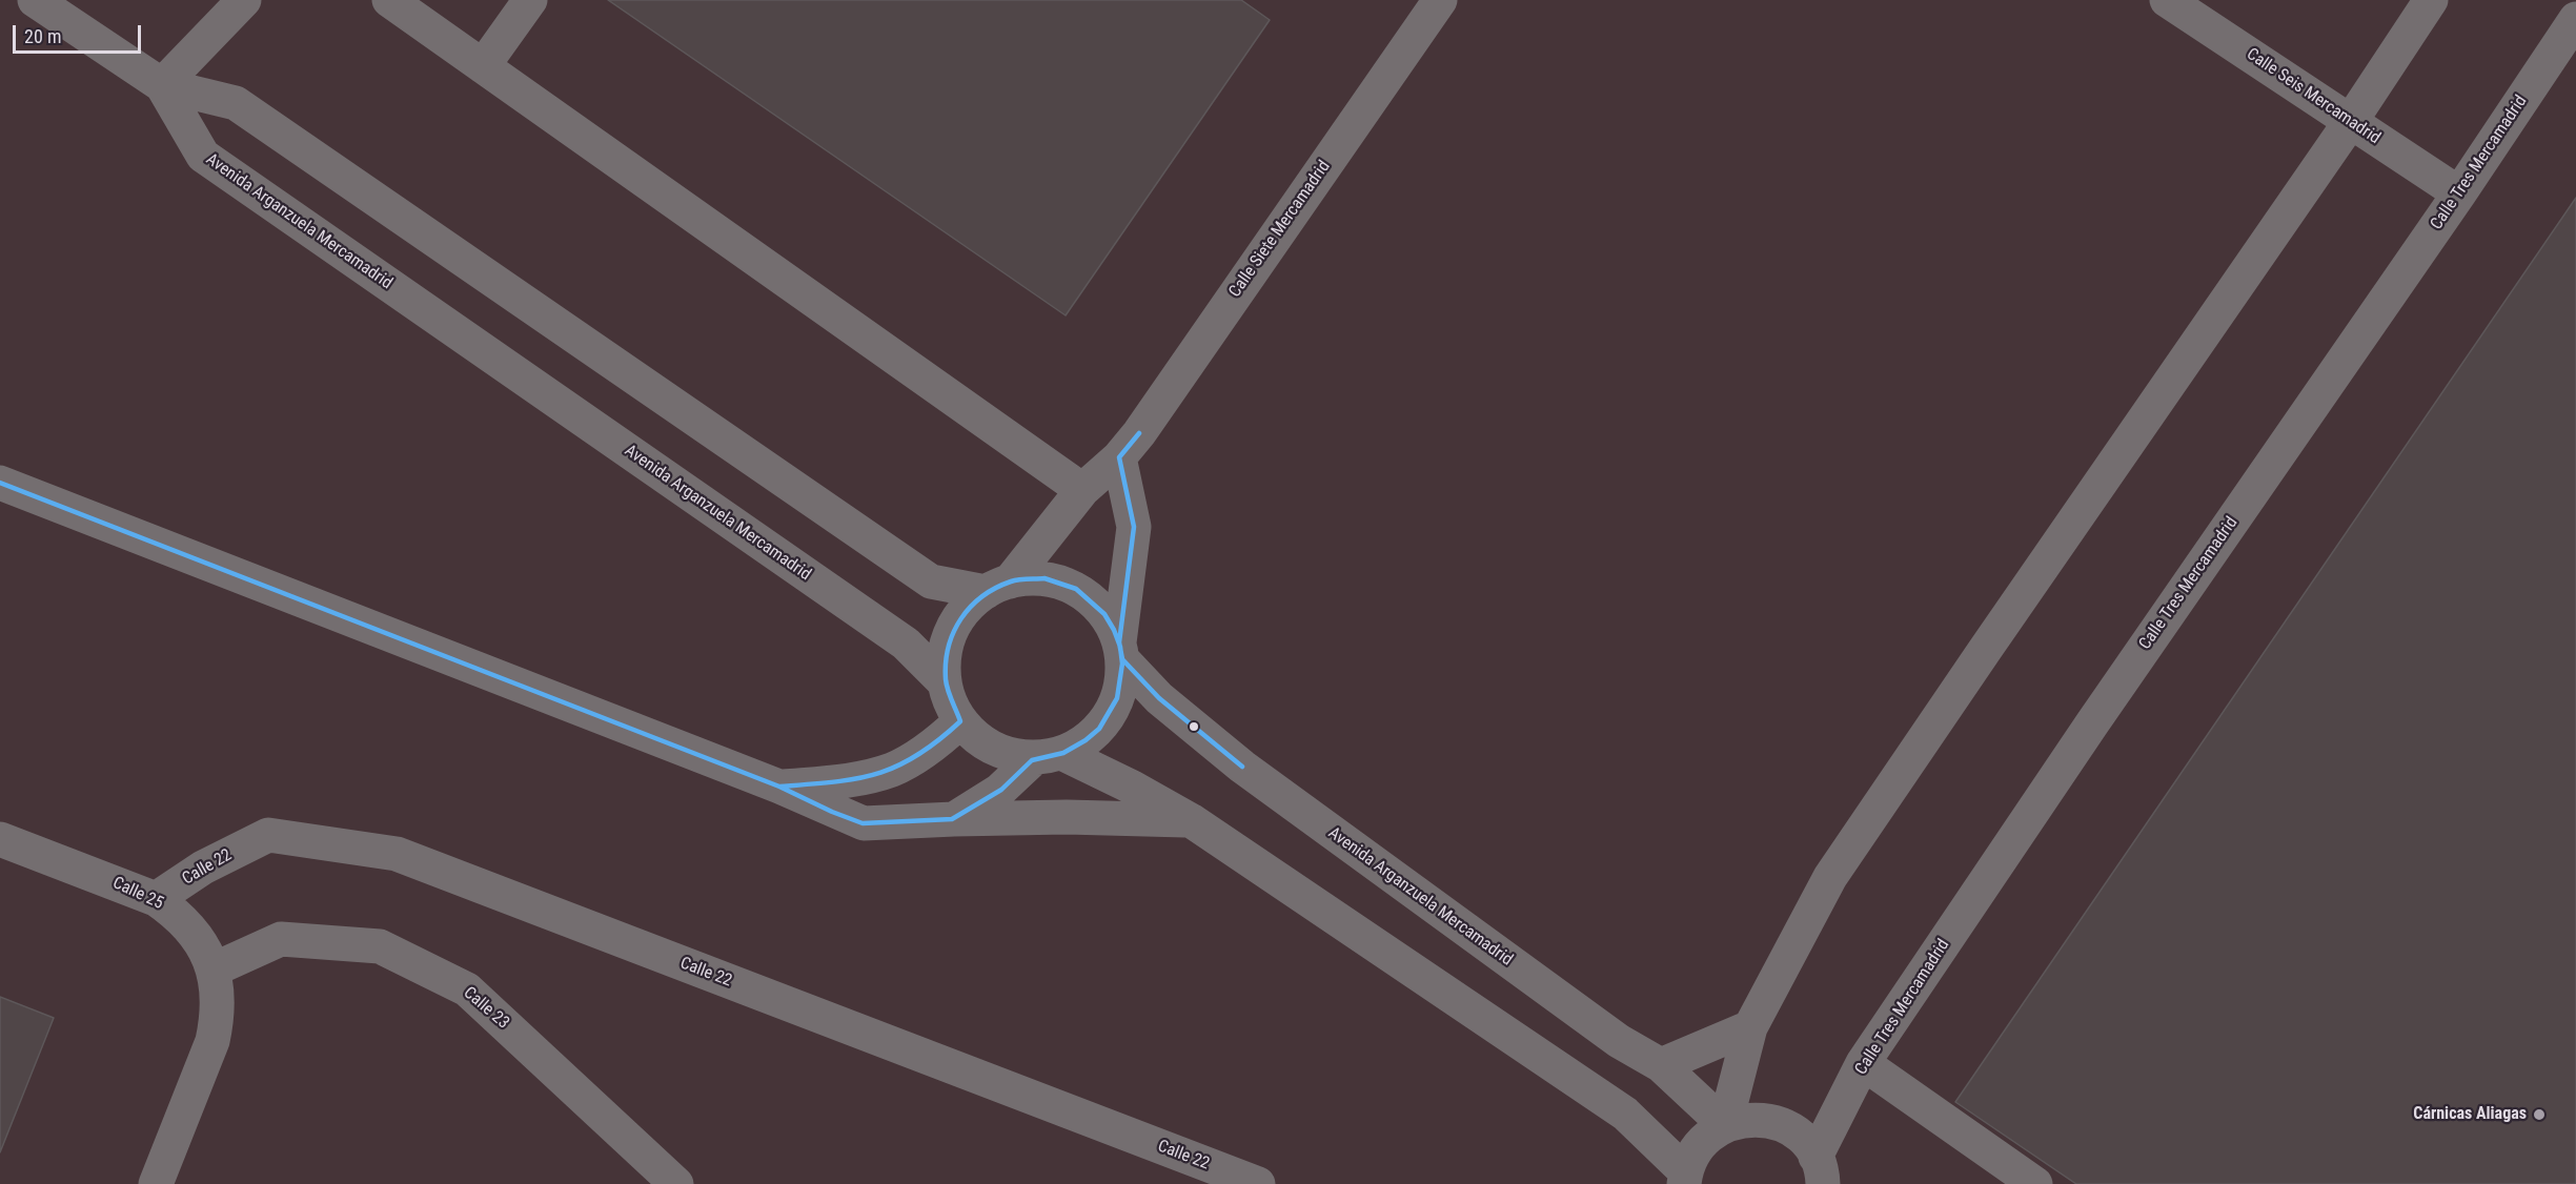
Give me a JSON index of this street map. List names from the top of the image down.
{
  "streets": {
    "lane": [
      "Calle Seis Mercamadrid",
      "Calle Tres Mercamadrid",
      "Avenida Arganzuela Mercamadrid",
      "Calle Siete Mercamadrid",
      "Calle 22",
      "Calle 25",
      "Calle 23"
    ]
  },
  "crossings": [
    ["Calle Seis Mercamadrid", "Calle Tres Mercamadrid"],
    ["Avenida Arganzuela Mercamadrid", "Calle Siete Mercamadrid"],
    ["Calle 22", "Calle 25"],
    ["Calle 25", "Calle 23"]
  ],
  "places": ["Cárnicas Aliagas"],
  "scale_bar": "20 m"
}
